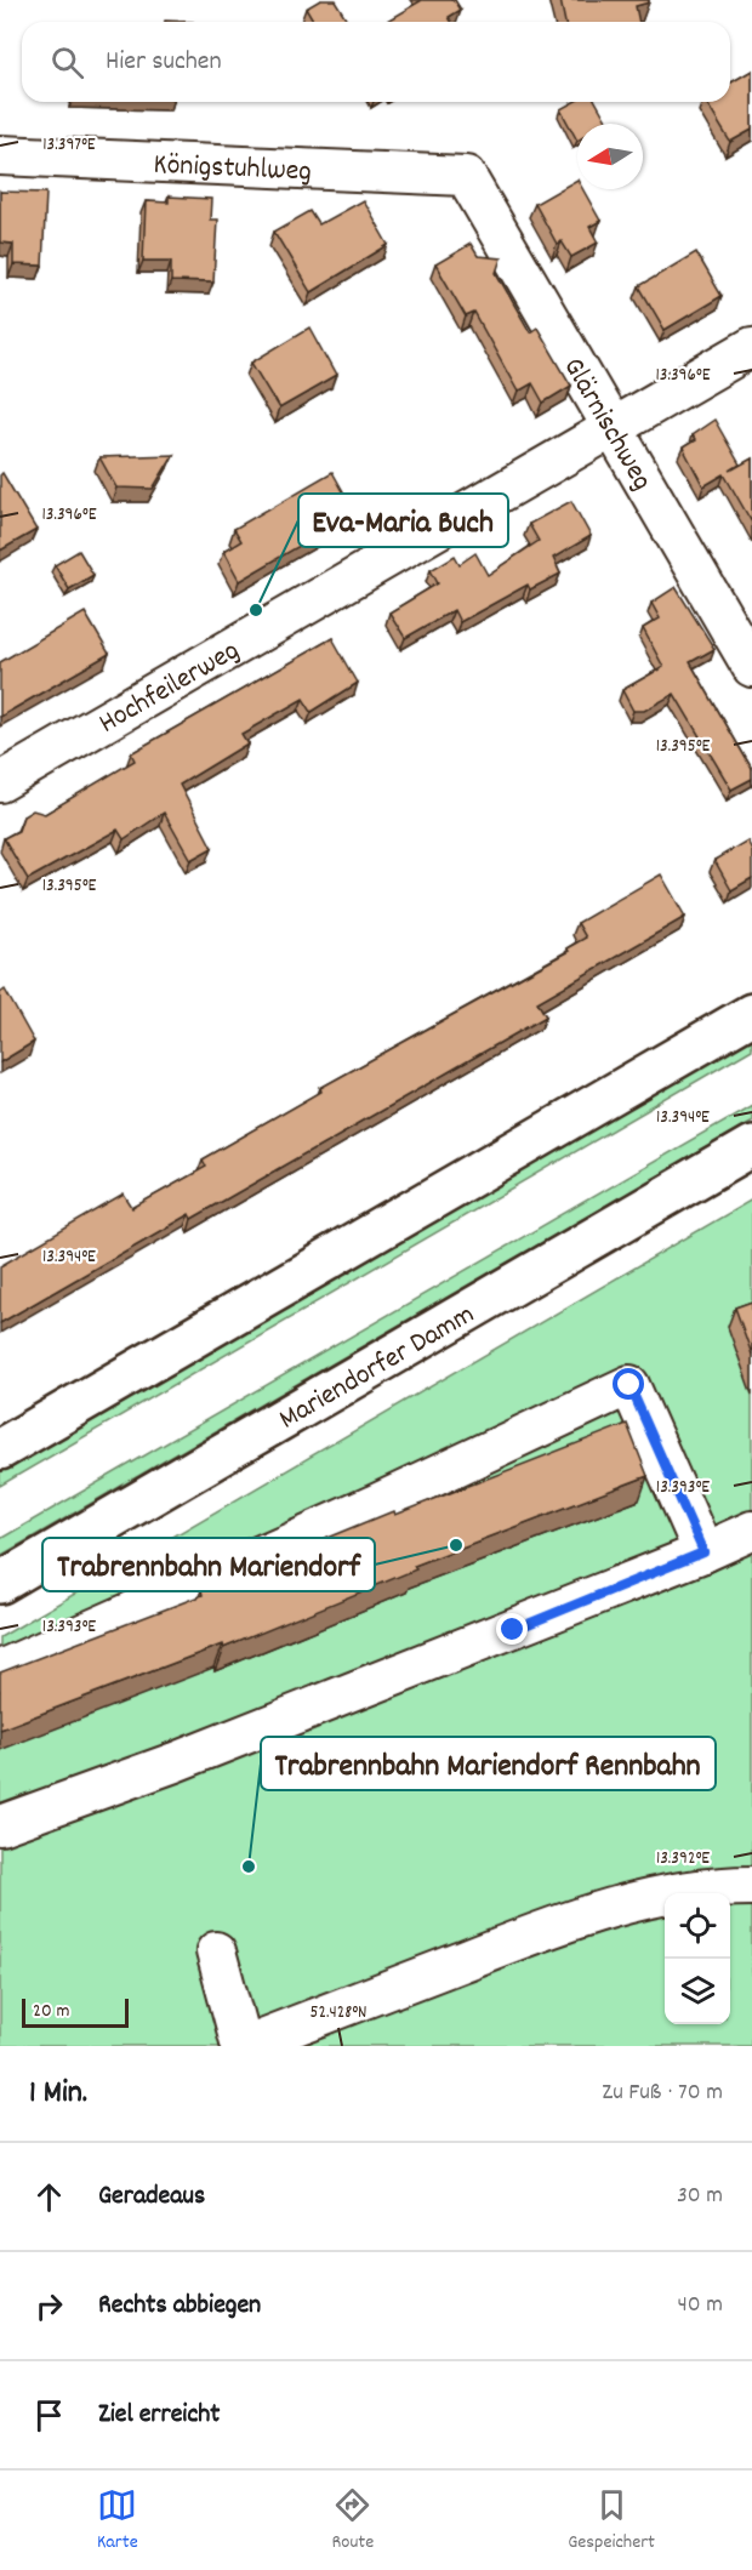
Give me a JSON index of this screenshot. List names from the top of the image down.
{
  "streets": {
    "main road": ["Mariendorfer Damm"],
    "street": ["Königstuhlweg", "Glärnischweg", "Hochfeilerweg"]
  },
  "crossings": [
    ["Königstuhlweg", "Glärnischweg"],
    ["Glärnischweg", "Hochfeilerweg"]
  ],
  "places": ["Eva-Maria Buch", "Trabrennbahn Mariendorf", "Trabrennbahn Mariendorf Rennbahn"],
  "scale_bar": "20 m",
  "north": "left",
  "page": {
    "search": "Hier suchen",
    "scale": "20 m",
    "heading": ["1 Min.", "Zu Fuß · 70 m"],
    "list": [
      ["Geradeaus", "30 m"],
      ["Rechts abbiegen", "40 m"],
      "Ziel erreicht"
    ],
    "nav": ["Karte", "Route", "Gespeichert"]
  },
  "coordinates": [
    "13.397°E",
    "13.396°E",
    "13.395°E",
    "13.394°E",
    "13.393°E",
    "13.392°E",
    "52.428°N"
  ]
}
